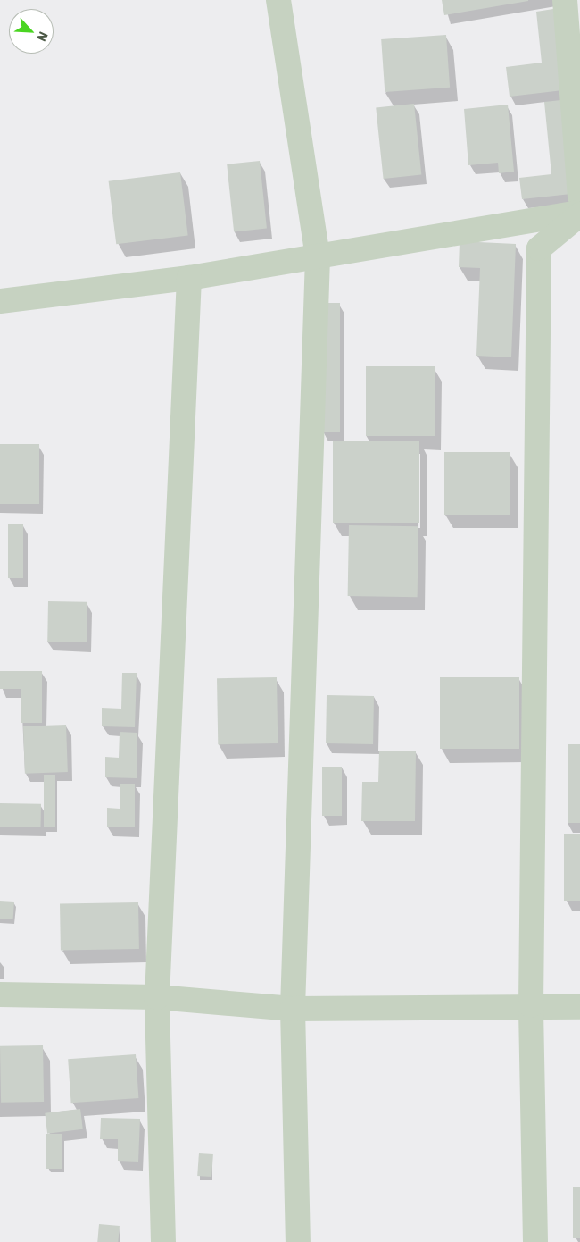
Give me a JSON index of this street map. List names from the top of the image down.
{
  "north": "bottom right"
}
